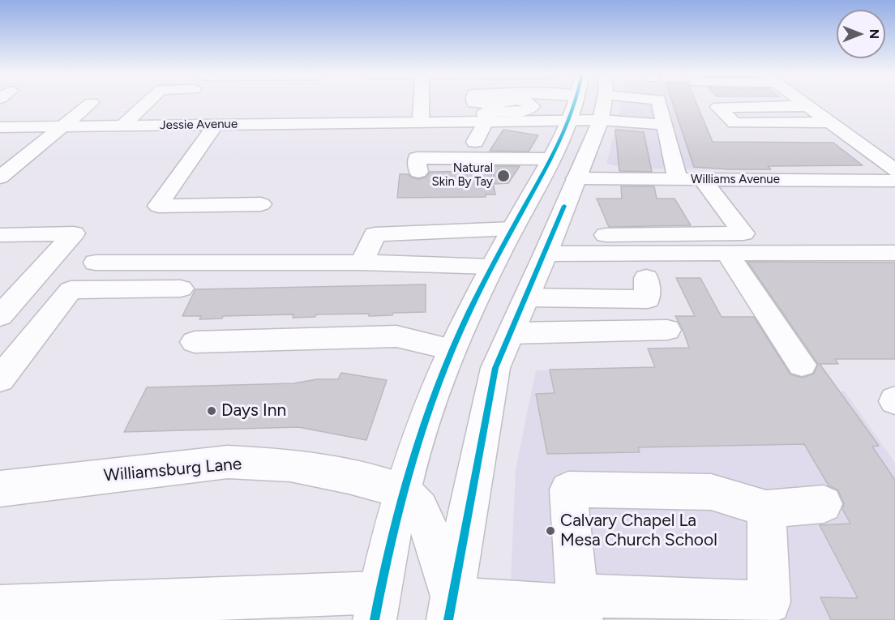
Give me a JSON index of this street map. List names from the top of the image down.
{
  "streets": {
    "street": ["Jessie Avenue", "Williams Avenue", "Williamsburg Lane"]
  },
  "places": ["Natural Skin By Tay", "Days Inn", "Calvary Chapel La Mesa Church School"],
  "north": "right"
}
